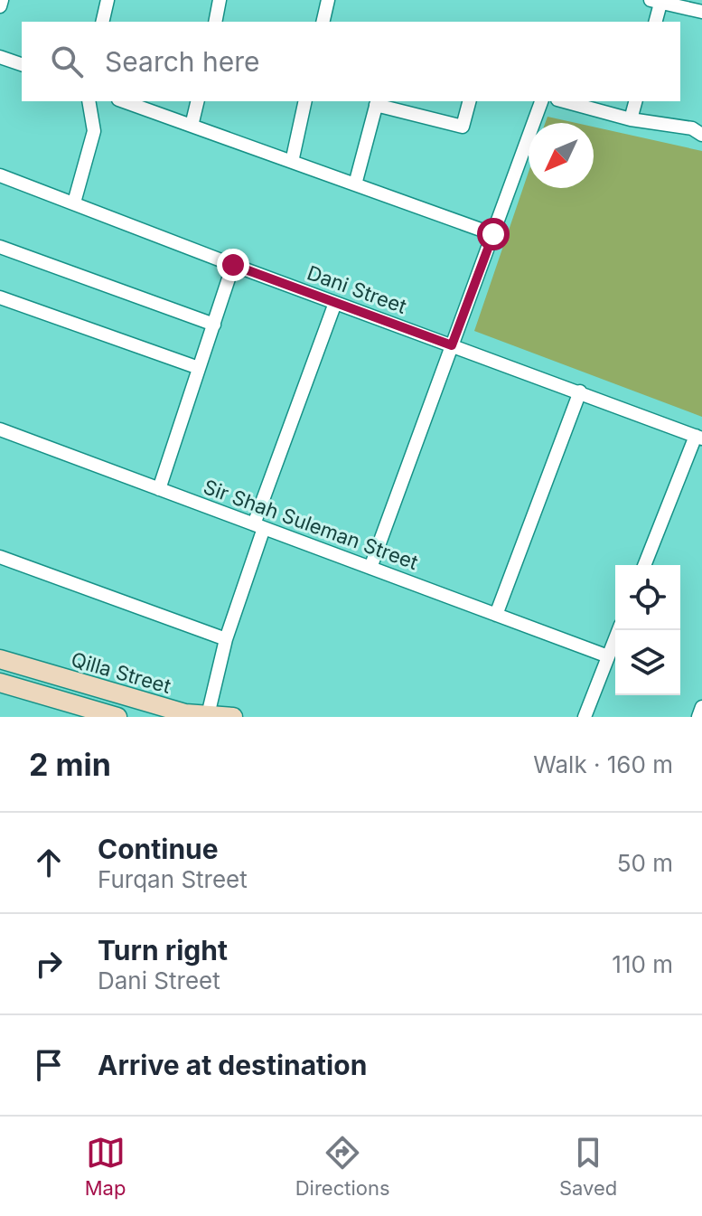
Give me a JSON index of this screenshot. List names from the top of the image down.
{
  "streets": {
    "street": ["Dani Street", "Sir Shah Suleman Street", "Qilla Street"]
  },
  "north": "bottom left",
  "page": {
    "search": "Search here",
    "heading": ["2 min", "Walk · 160 m"],
    "list": [
      ["Continue", "Furqan Street", "50 m"],
      ["Turn right", "Dani Street", "110 m"],
      "Arrive at destination"
    ],
    "nav": ["Map", "Directions", "Saved"]
  }
}
